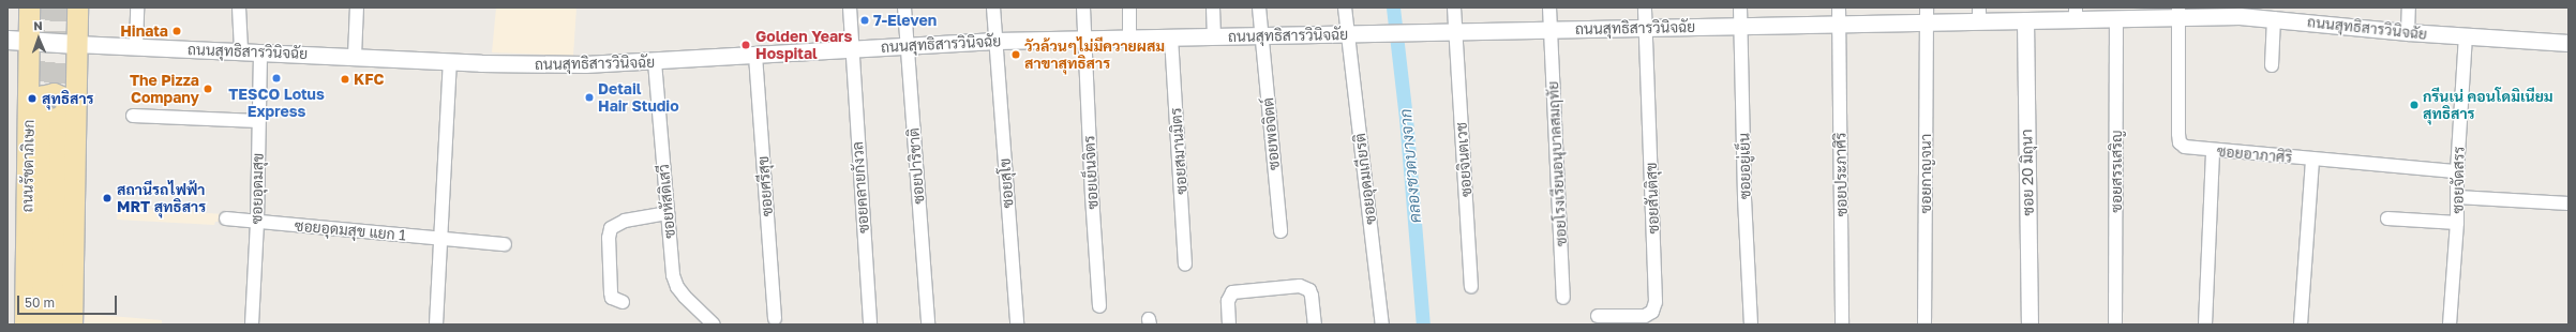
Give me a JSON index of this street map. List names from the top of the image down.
{
  "streets": {
    "main road": ["ถนนสุทธิสารวินิจฉัย", "ถนนรัชดาภิเษก"],
    "street": [
      "ซอยพอจิตต์",
      "ซอยสมานมิตร",
      "ซอยอาภาศิริ",
      "ซอยจินตเวช",
      "ซอยโรงเรียนอนุบาลสมฤทัย",
      "ซอยปาริชาติ",
      "ซอยอยู่เย็น",
      "ซอยสรรเสริญ",
      "ซอยเย็นจิตร",
      "ซอย 20 มิถุนา",
      "ซอยกาญจนา",
      "ซอยประภาศิริ",
      "ซอยอุดมเกียรติ",
      "ซอยจัดสรร",
      "ซอยสุโข",
      "ซอยศรีสุข",
      "ซอยคลายกังวล",
      "ซอยอุดมสุข",
      "ซอยสันติสุข",
      "ซอยหัสดิเสวี",
      "ซอยอุดมสุข แยก 1"
    ]
  },
  "crossings": [
    ["ถนนสุทธิสารวินิจฉัย", "ซอยพอจิตต์"],
    ["ถนนสุทธิสารวินิจฉัย", "ซอยสมานมิตร"],
    ["ถนนสุทธิสารวินิจฉัย", "ซอยอาภาศิริ"],
    ["ถนนสุทธิสารวินิจฉัย", "ซอยจินตเวช"],
    ["ถนนสุทธิสารวินิจฉัย", "ซอยโรงเรียนอนุบาลสมฤทัย"],
    ["ถนนสุทธิสารวินิจฉัย", "ถนนรัชดาภิเษก"],
    ["ถนนสุทธิสารวินิจฉัย", "ซอยปาริชาติ"],
    ["ถนนสุทธิสารวินิจฉัย", "ซอยอยู่เย็น"],
    ["ถนนสุทธิสารวินิจฉัย", "ซอยสรรเสริญ"],
    ["ถนนสุทธิสารวินิจฉัย", "ซอยเย็นจิตร"],
    ["ถนนสุทธิสารวินิจฉัย", "ซอย 20 มิถุนา"],
    ["ถนนสุทธิสารวินิจฉัย", "ซอยกาญจนา"],
    ["ถนนสุทธิสารวินิจฉัย", "ซอยประภาศิริ"],
    ["ถนนสุทธิสารวินิจฉัย", "ซอยอุดมเกียรติ"],
    ["ถนนสุทธิสารวินิจฉัย", "ซอยจัดสรร"],
    ["ถนนสุทธิสารวินิจฉัย", "ซอยสุโข"],
    ["ถนนสุทธิสารวินิจฉัย", "ซอยศรีสุข"],
    ["ถนนสุทธิสารวินิจฉัย", "ซอยคลายกังวล"],
    ["ถนนสุทธิสารวินิจฉัย", "ซอยอุดมสุข"],
    ["ถนนสุทธิสารวินิจฉัย", "ซอยสันติสุข"],
    ["ถนนสุทธิสารวินิจฉัย", "ซอยหัสดิเสวี"],
    ["ซอยอาภาศิริ", "ซอยจัดสรร"],
    ["ซอยอุดมสุข", "ซอยอุดมสุข แยก 1"]
  ],
  "water": ["คลองชวดบางจาก"],
  "places": [
    "7-Eleven",
    "Hinata",
    "Golden Years Hospital",
    "วัวล้วนๆไม่มีควายผสม สาขาสุทธิสาร",
    "TESCO Lotus Express",
    "KFC",
    "The Pizza Company",
    "Detail Hair Studio",
    "สุทธิสาร",
    "กรีนเน่ คอนโดมิเนียม สุทธิสาร",
    "สถานีรถไฟฟ้า MRT สุทธิสาร"
  ],
  "scale_bar": "50 m",
  "north": "top"
}
